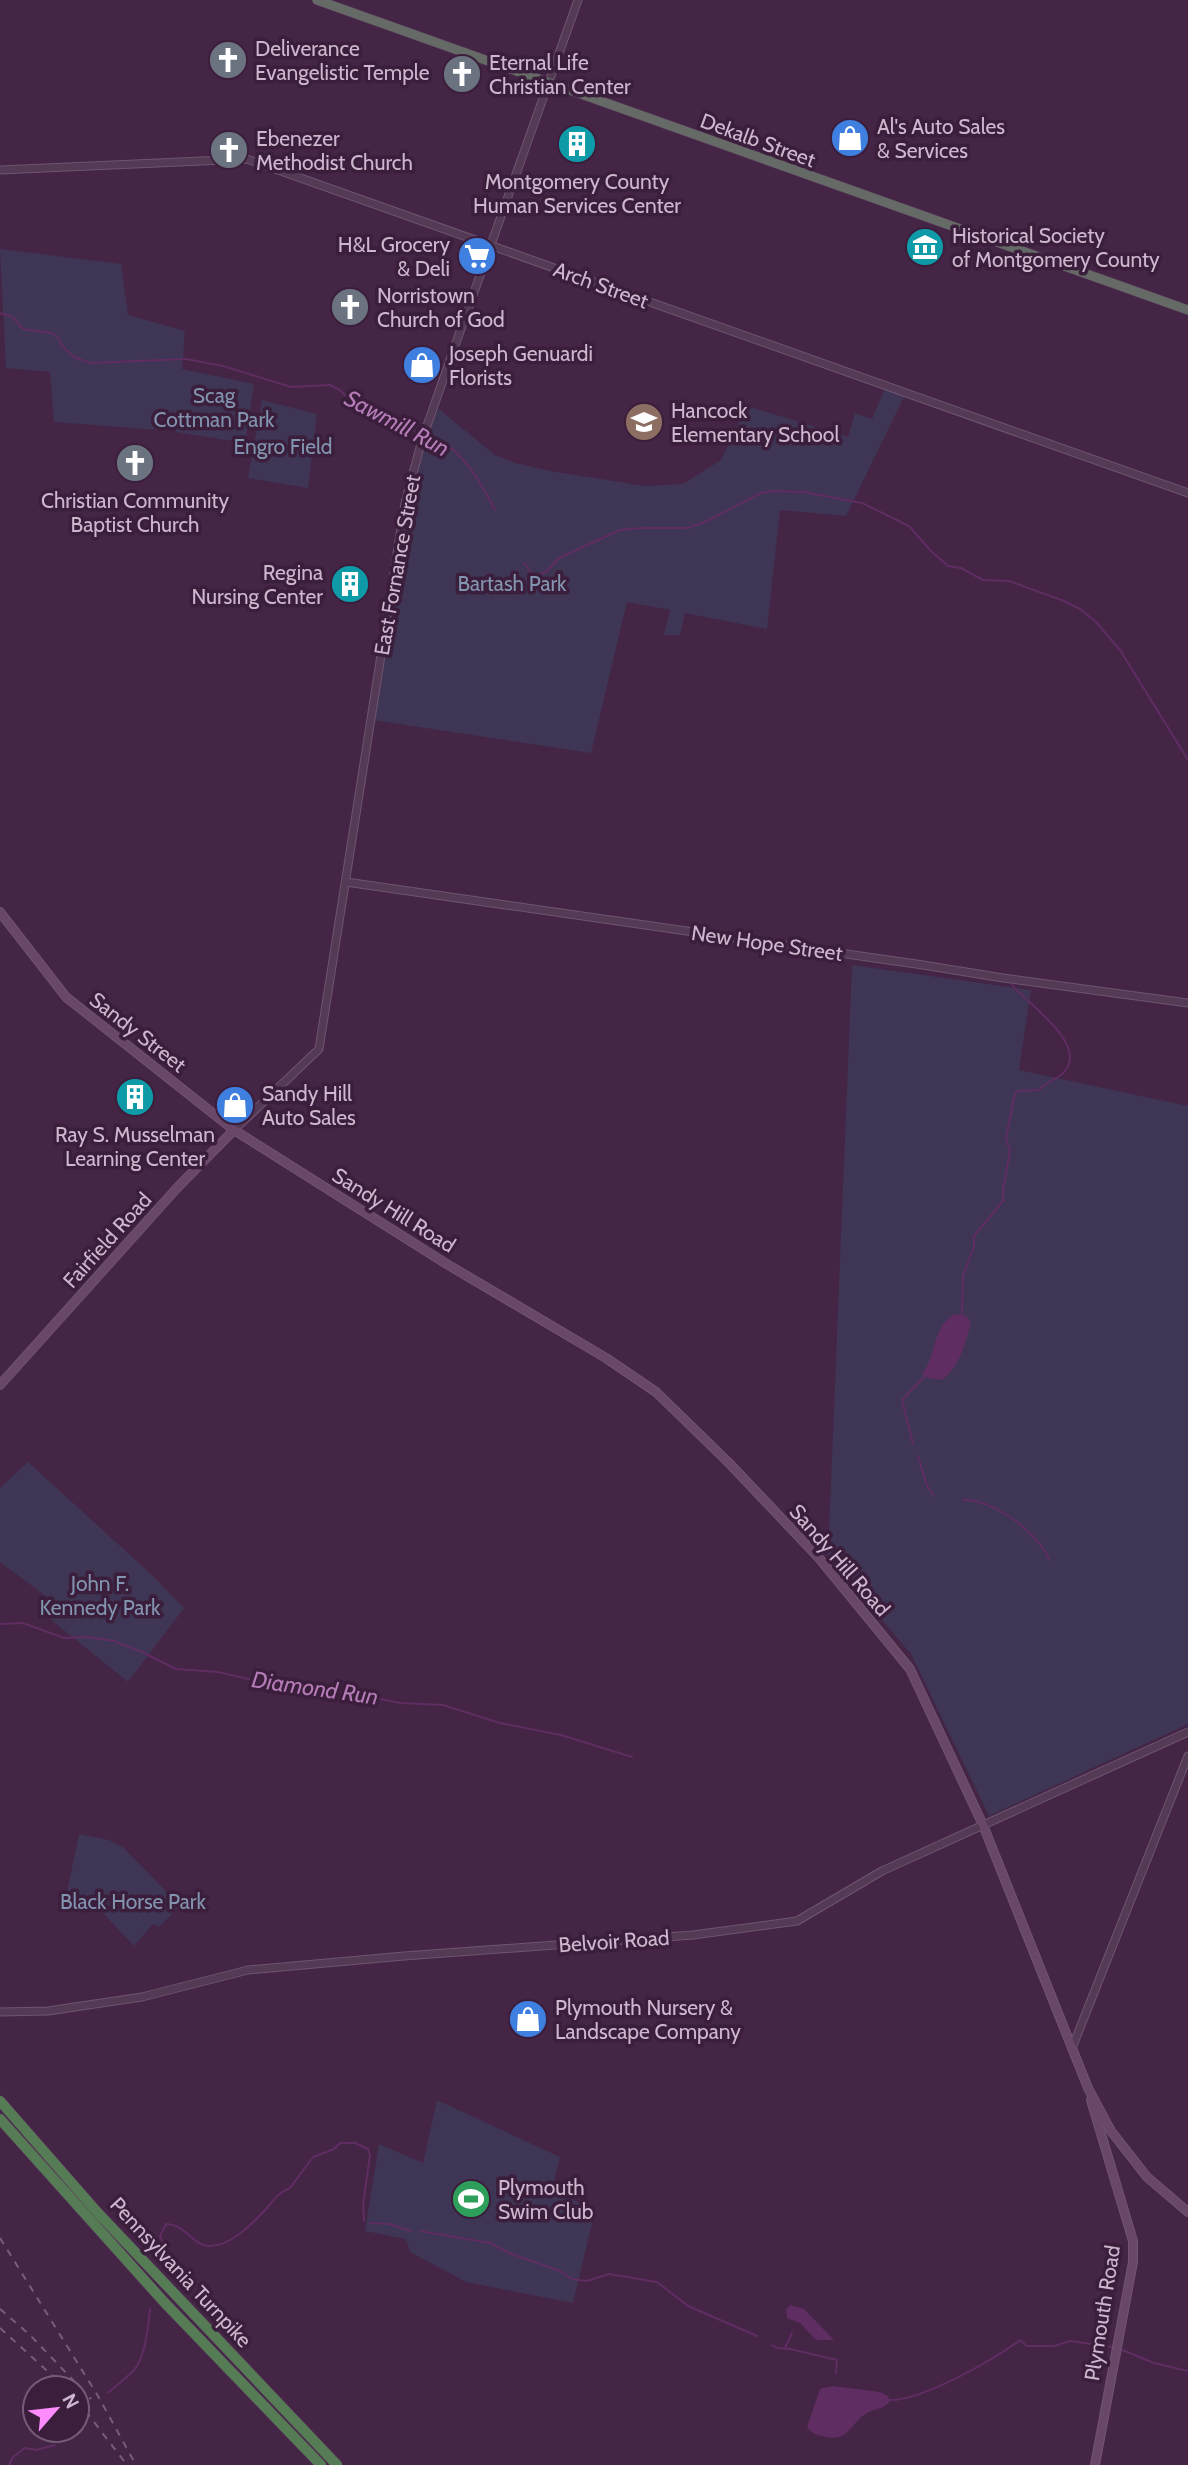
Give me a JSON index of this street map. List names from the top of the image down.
{
  "streets": {
    "highway": ["Dekalb Street", "Pennsylvania Turnpike"],
    "main road": [
      "Sandy Street",
      "Sandy Hill Road",
      "Fairfield Road",
      "Plymouth Road"
    ],
    "street": [
      "Arch Street",
      "East Fornance Street",
      "New Hope Street",
      "Belvoir Road"
    ]
  },
  "crossings": [
    ["Dekalb Street", "East Fornance Street"],
    ["Arch Street", "East Fornance Street"],
    ["East Fornance Street", "New Hope Street"],
    ["East Fornance Street", "Fairfield Road"],
    ["Sandy Street", "Sandy Hill Road"],
    ["Sandy Street", "Fairfield Road"],
    ["Sandy Hill Road", "Fairfield Road"],
    ["Sandy Hill Road", "Belvoir Road"],
    ["Sandy Hill Road", "Plymouth Road"]
  ],
  "water": ["Sawmill Run", "Diamond Run"],
  "parks": [
    "Scag Cottman Park",
    "Engro Field",
    "Bartash Park",
    "John F. Kennedy Park",
    "Black Horse Park"
  ],
  "places": {
    "church": [
      "Deliverance Evangelistic Temple",
      "Eternal Life Christian Center",
      "Ebenezer Methodist Church",
      "Norristown Church of God",
      "Christian Community Baptist Church"
    ],
    "shop": [
      "Al's Auto Sales & Services",
      "Joseph Genuardi Florists",
      "Sandy Hill Auto Sales",
      "Plymouth Nursery & Landscape Company"
    ],
    "building": ["Montgomery County Human Services Center", "Regina Nursing Center", "Ray S. Musselman Learning Center"],
    "museum": ["Historical Society of Montgomery County"],
    "supermarket": ["H&L Grocery & Deli"],
    "school or university": ["Hancock Elementary School"],
    "sports": ["Plymouth Swim Club"]
  },
  "north": "top right"
}
